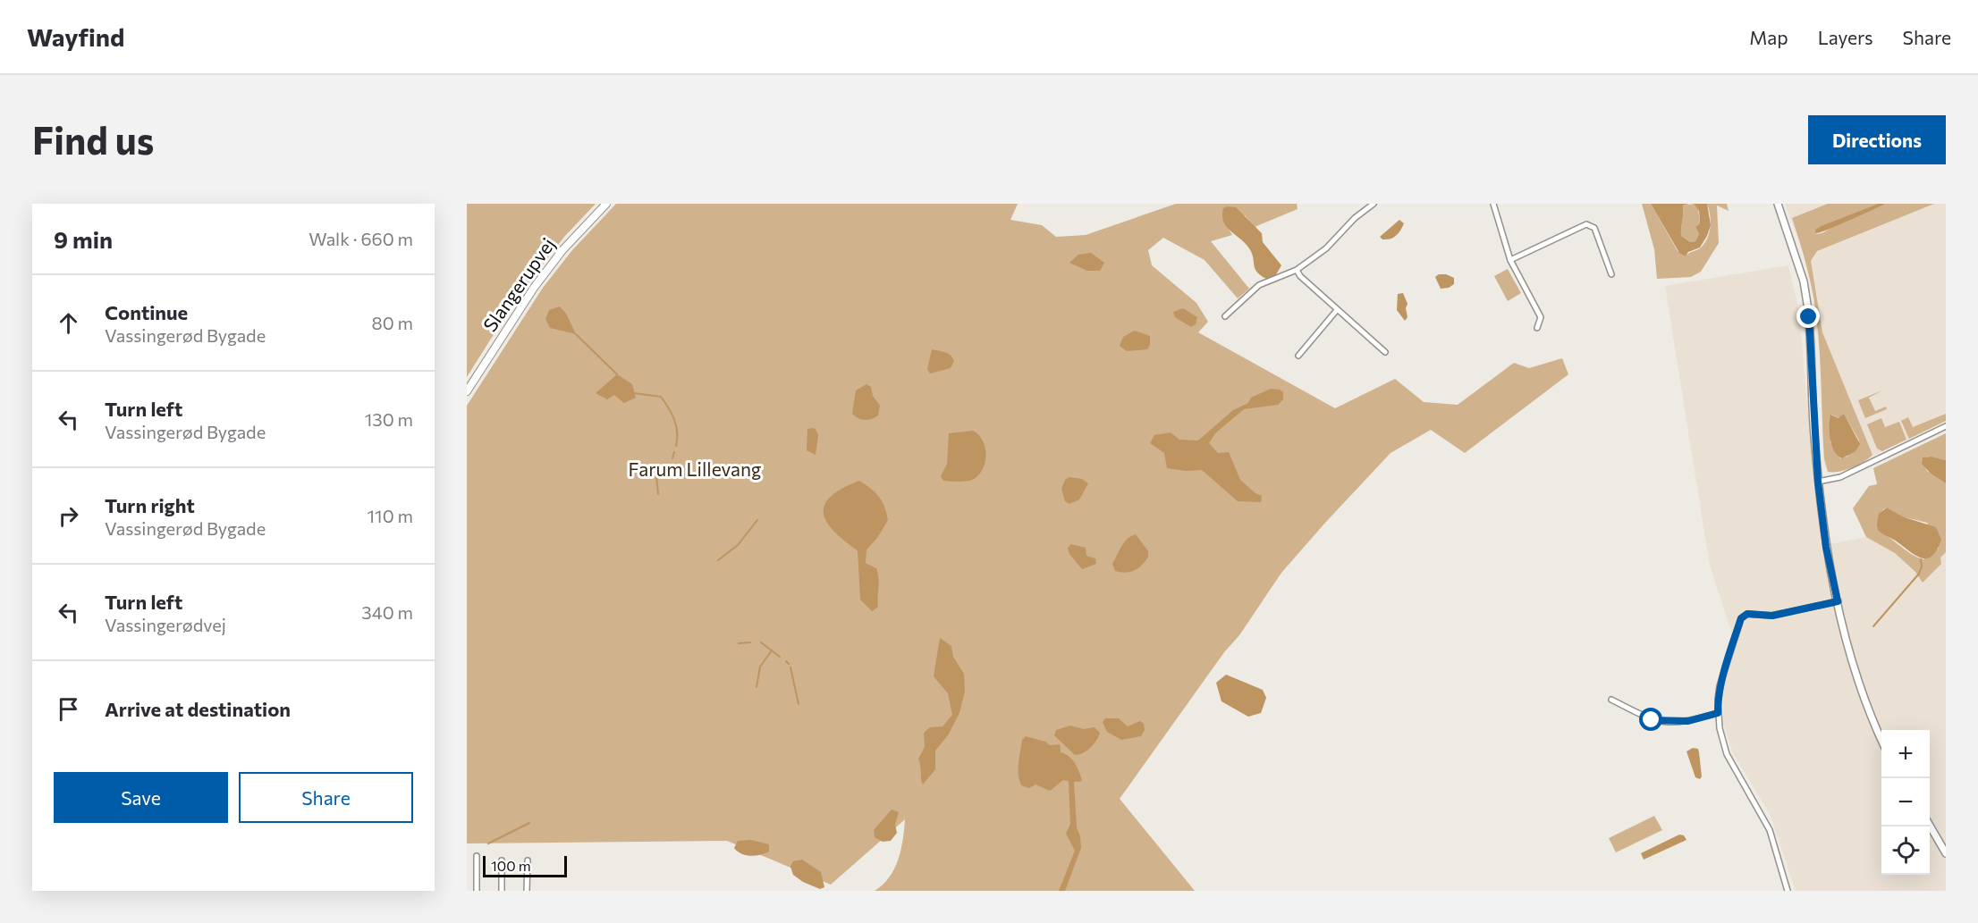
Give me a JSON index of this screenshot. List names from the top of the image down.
{
  "streets": {
    "main road": ["Slangerupvej"]
  },
  "parks": ["Farum Lillevang"],
  "scale_bar": "100 m",
  "page": {
    "header": "Wayfind",
    "nav": ["Map", "Layers", "Share"],
    "buttons": [
      "Directions",
      ["Save", "Share"]
    ],
    "title": "Find us",
    "heading": ["9 min", "Walk · 660 m"],
    "list": [
      ["Continue", "Vassingerød Bygade", "80 m"],
      ["Turn left", "Vassingerød Bygade", "130 m"],
      ["Turn right", "Vassingerød Bygade", "110 m"],
      ["Turn left", "Vassingerødvej", "340 m"],
      "Arrive at destination"
    ],
    "map_buttons": ["+", "−"],
    "scale": "100 m"
  }
}
